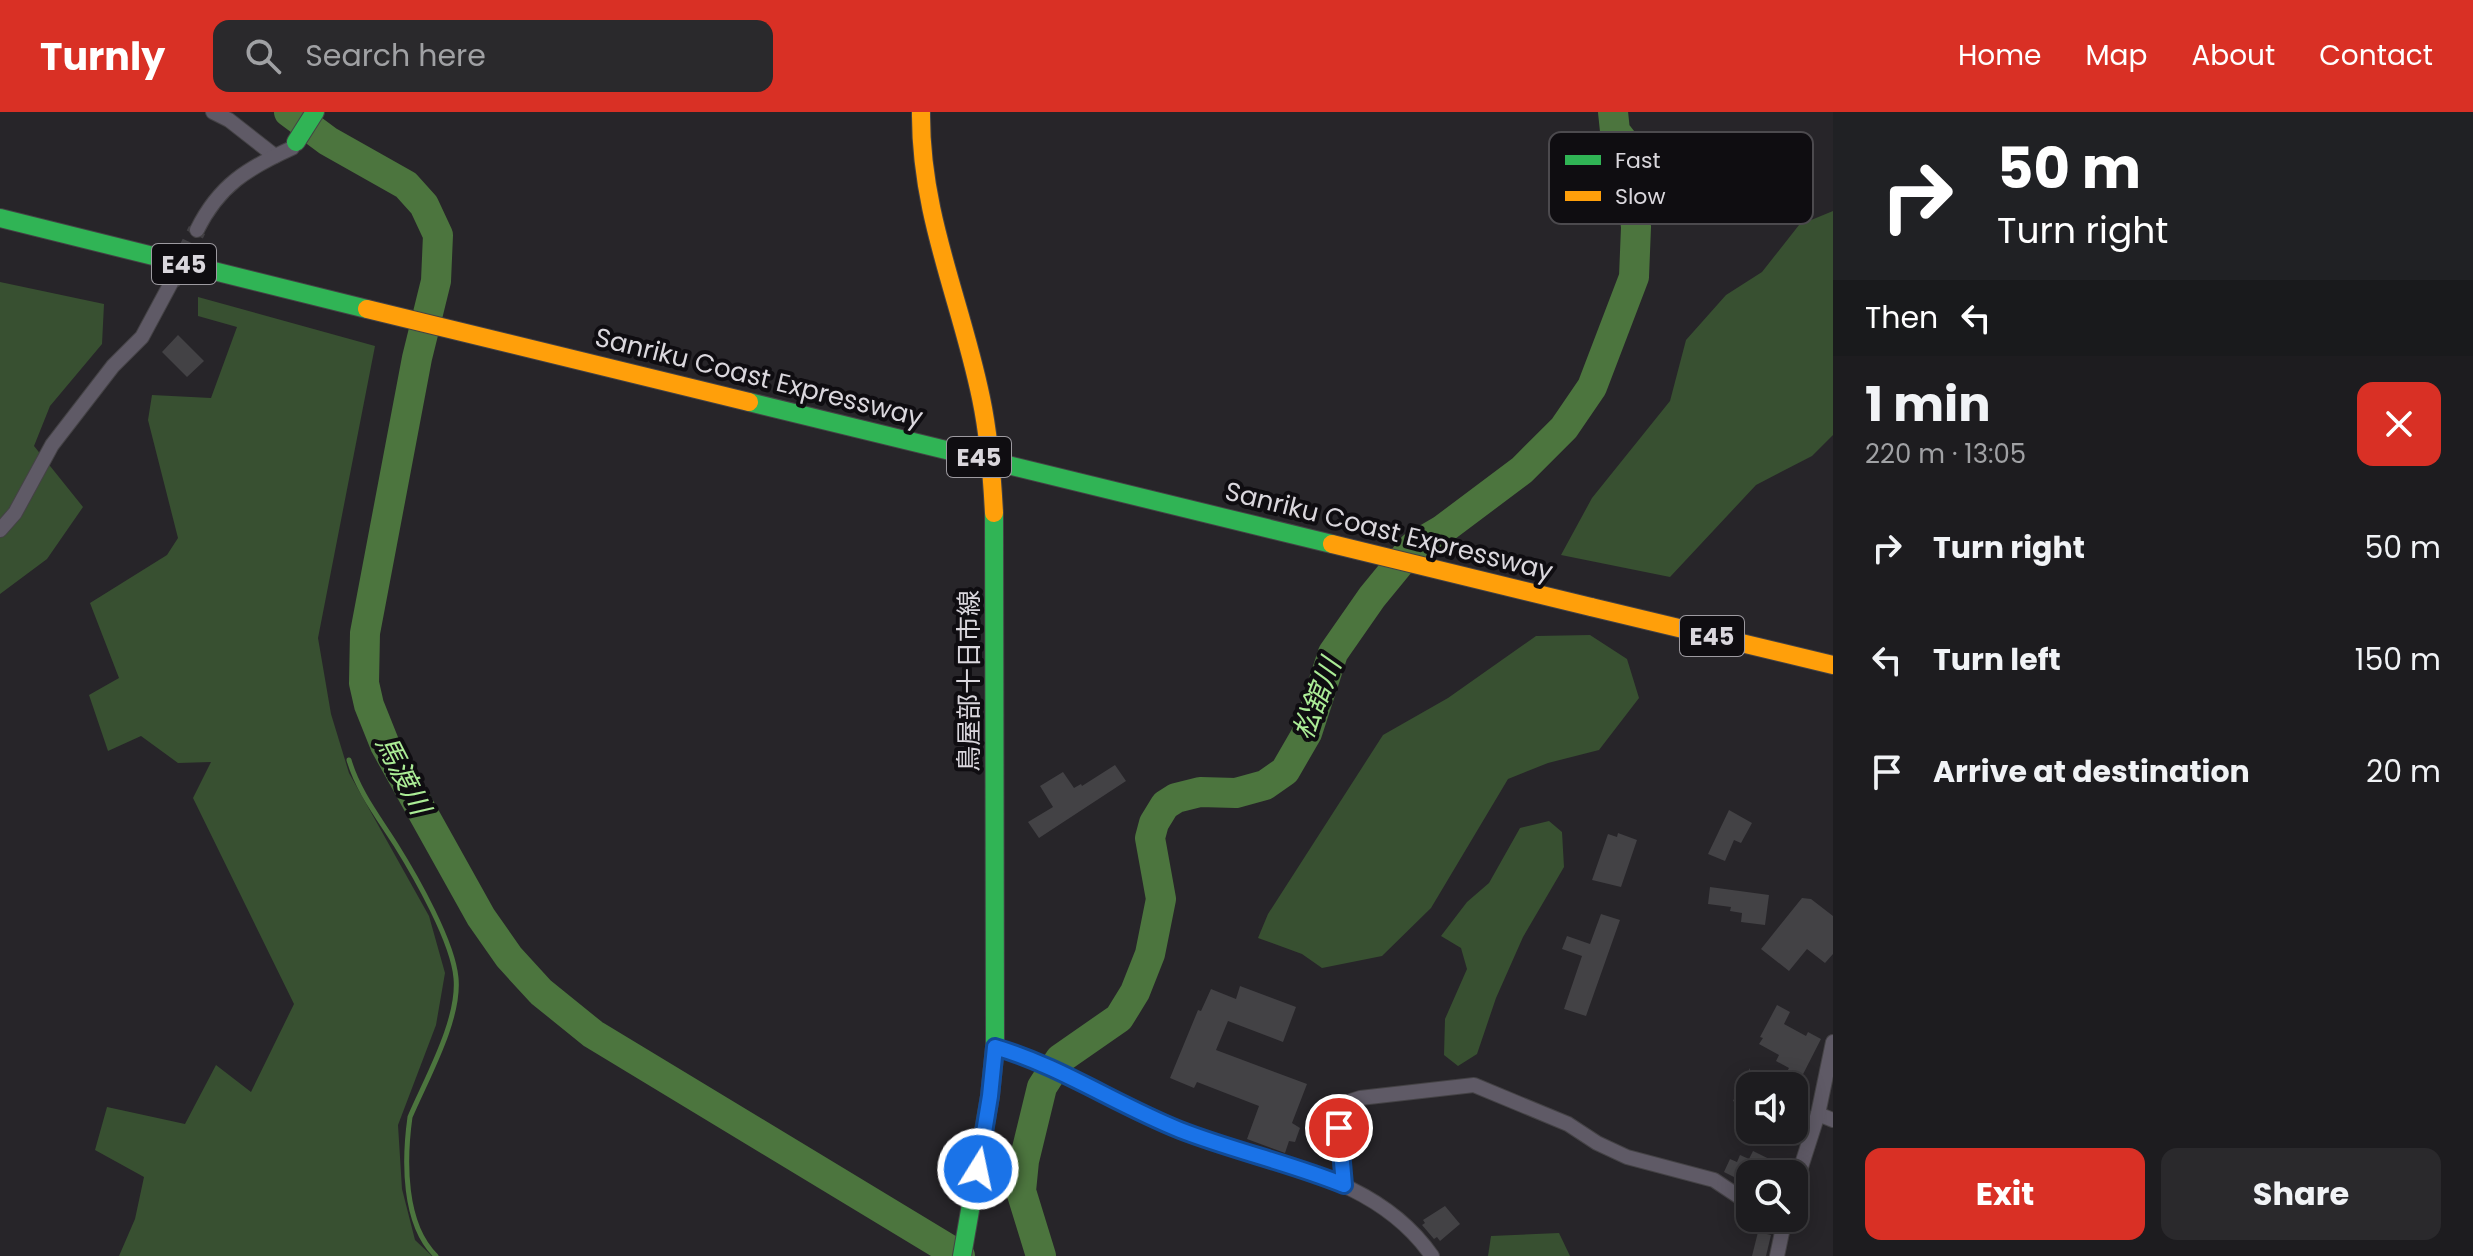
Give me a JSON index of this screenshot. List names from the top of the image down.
{
  "streets": {
    "main road": ["E45", "Sanriku Coast Expressway", "鳥屋部十日市線"]
  },
  "water": ["松舘川", "馬渡川"],
  "legend": ["Fast", "Slow"],
  "page": {
    "header": "Turnly",
    "search": "Search here",
    "nav": [
      "Home",
      "Map",
      "About",
      "Contact"
    ],
    "turn": ["50 m", "Turn right"],
    "then": "Then",
    "heading": ["1 min", "220 m · 13:05"],
    "list": [
      {
        "name": "Turn right",
        "value": "50 m"
      },
      {
        "name": "Turn left",
        "value": "150 m"
      },
      {
        "name": "Arrive at destination",
        "value": "20 m"
      }
    ],
    "buttons": ["Exit", "Share"]
  }
}
